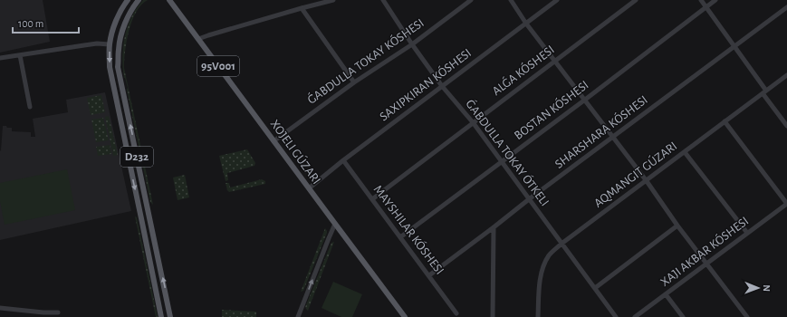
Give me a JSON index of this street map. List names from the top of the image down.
{
  "streets": {
    "main road": ["95V001", "D232"],
    "street": [
      "ǴABDULLA TOKAY KÓSHESI",
      "ALǴA KÓSHESI",
      "BOSTAN KÓSHESI",
      "SHARSHARA KÓSHESI",
      "ǴABDULLA TOKAY ÓTKELI",
      "XAJI AKBAR KÓSHESI"
    ]
  },
  "crossings": [
    ["ǴABDULLA TOKAY KÓSHESI", "95V001"],
    ["ǴABDULLA TOKAY KÓSHESI", "ǴABDULLA TOKAY ÓTKELI"],
    ["ALǴA KÓSHESI", "ǴABDULLA TOKAY ÓTKELI"],
    ["BOSTAN KÓSHESI", "ǴABDULLA TOKAY ÓTKELI"],
    ["SHARSHARA KÓSHESI", "ǴABDULLA TOKAY ÓTKELI"]
  ],
  "scale_bar": "100 m",
  "north": "right"
}
